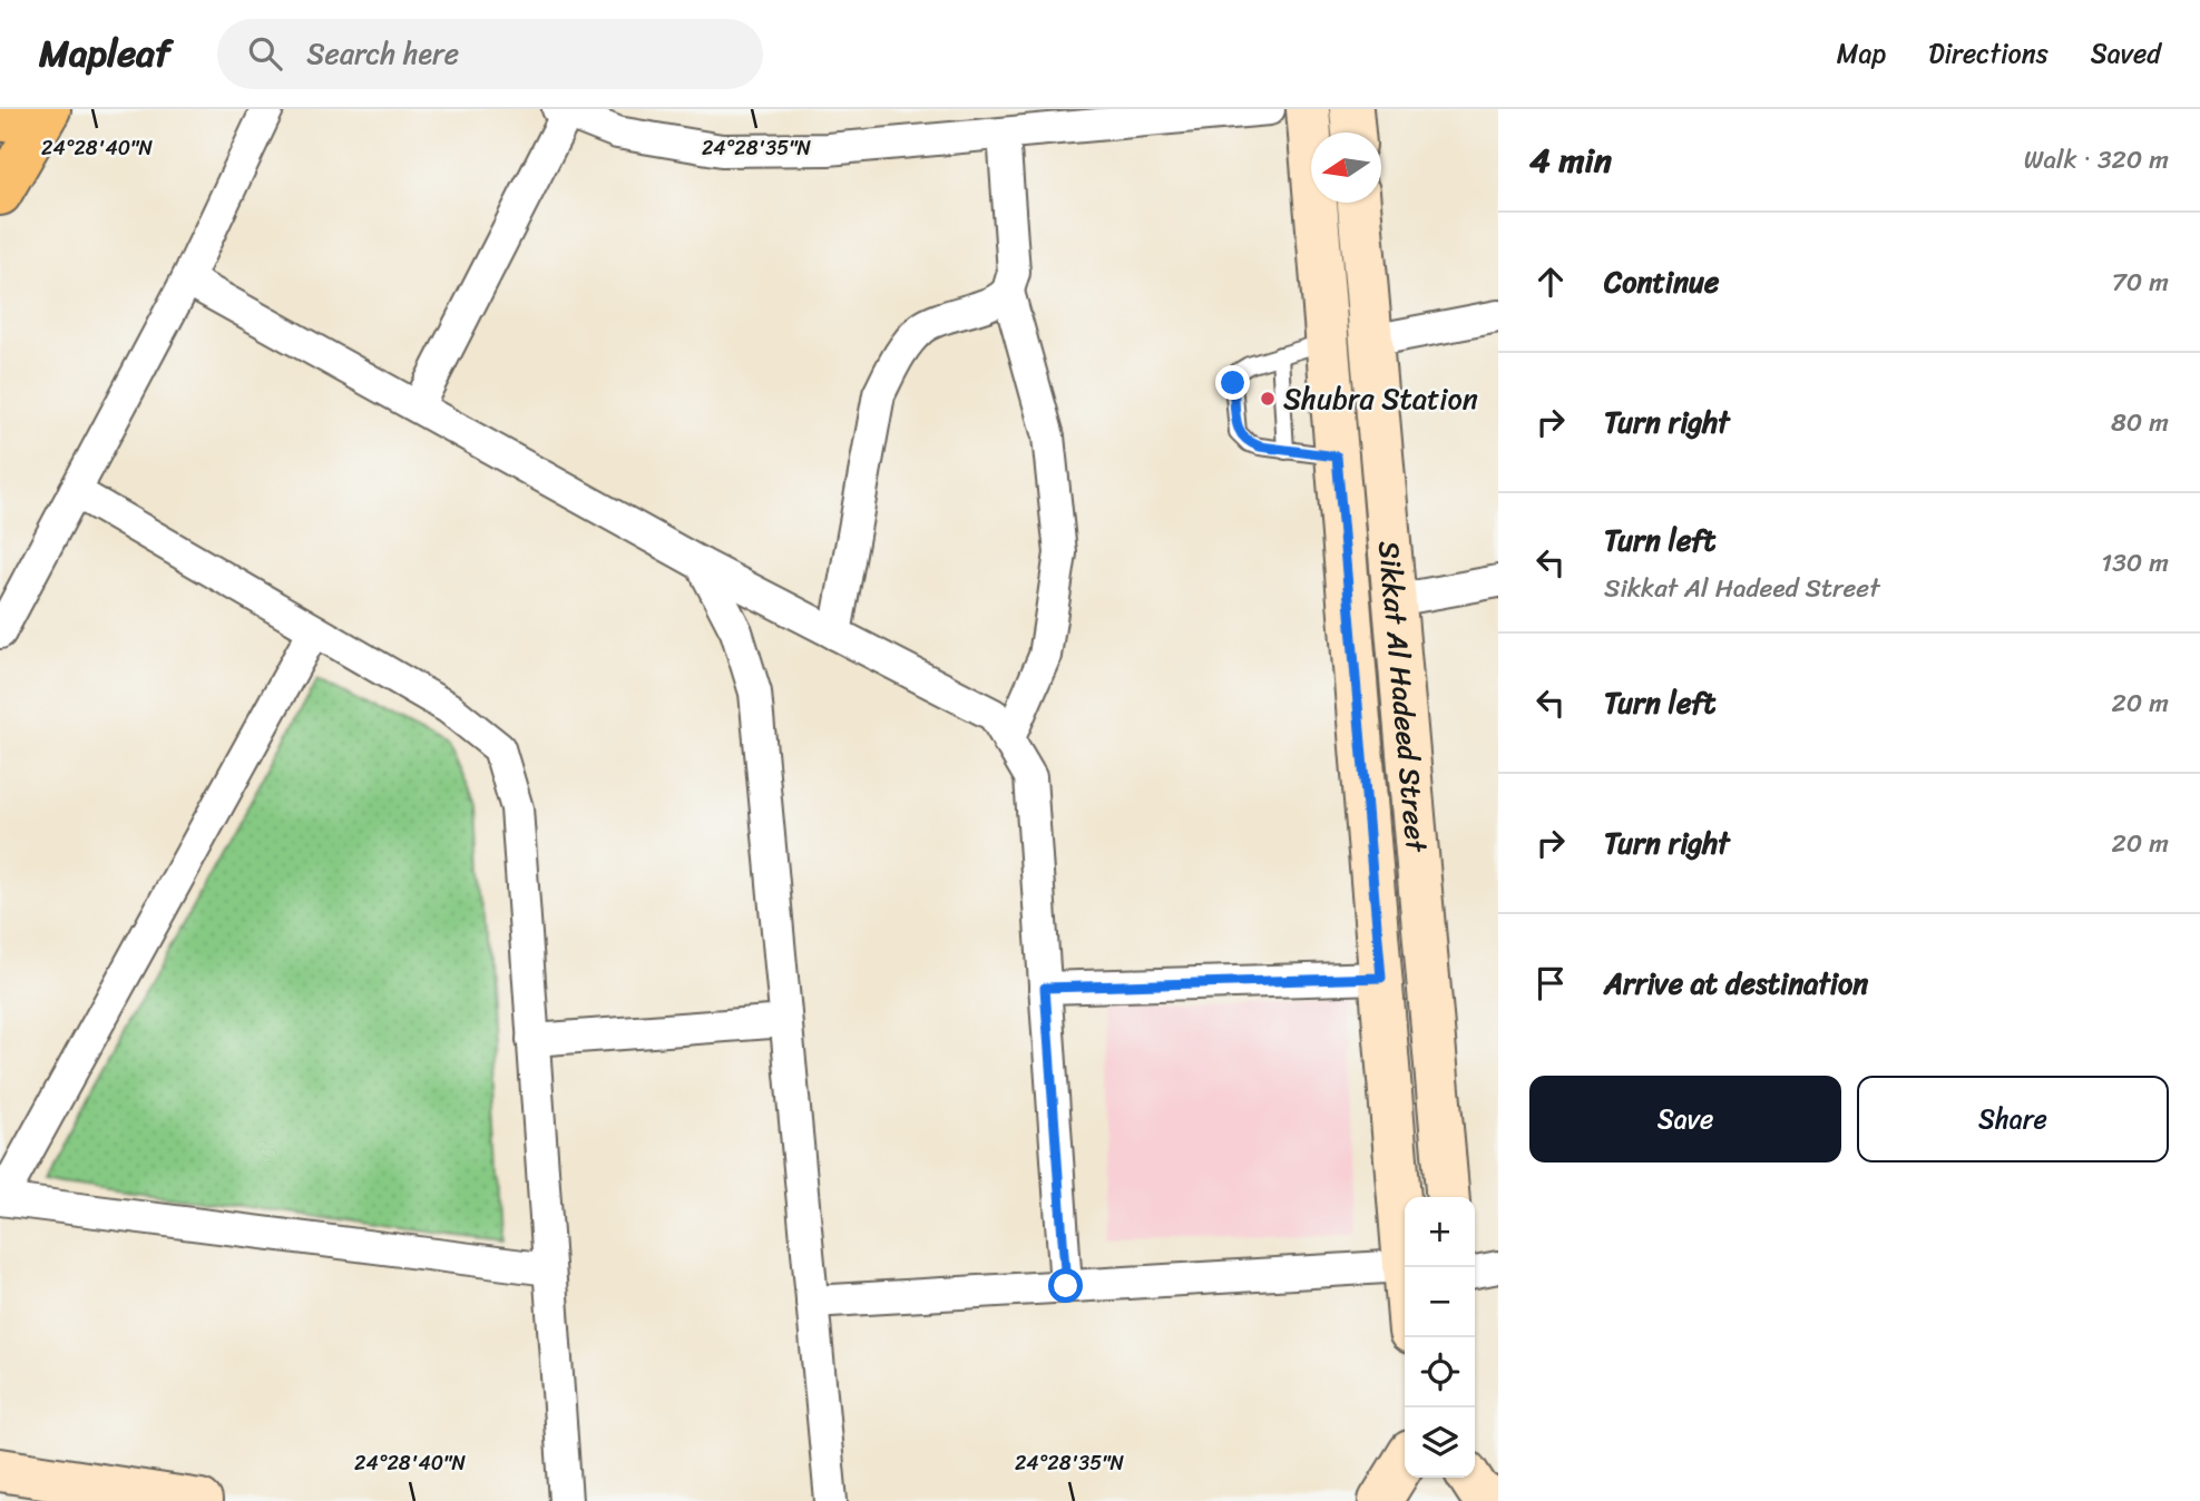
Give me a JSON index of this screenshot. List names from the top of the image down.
{
  "streets": {
    "main road": ["Sikkat Al Hadeed Street"]
  },
  "places": ["Shubra Station"],
  "north": "left",
  "page": {
    "header": "Mapleaf",
    "search": "Search here",
    "nav": ["Map", "Directions", "Saved"],
    "heading": ["4 min", "Walk · 320 m"],
    "list": [
      ["Continue", "70 m"],
      ["Turn right", "80 m"],
      ["Turn left", "Sikkat Al Hadeed Street", "130 m"],
      ["Turn left", "20 m"],
      ["Turn right", "20 m"],
      "Arrive at destination"
    ],
    "buttons": ["Save", "Share"],
    "map_buttons": ["+", "−"]
  },
  "coordinates": ["24°28'40\"N", "24°28'35\"N"]
}
